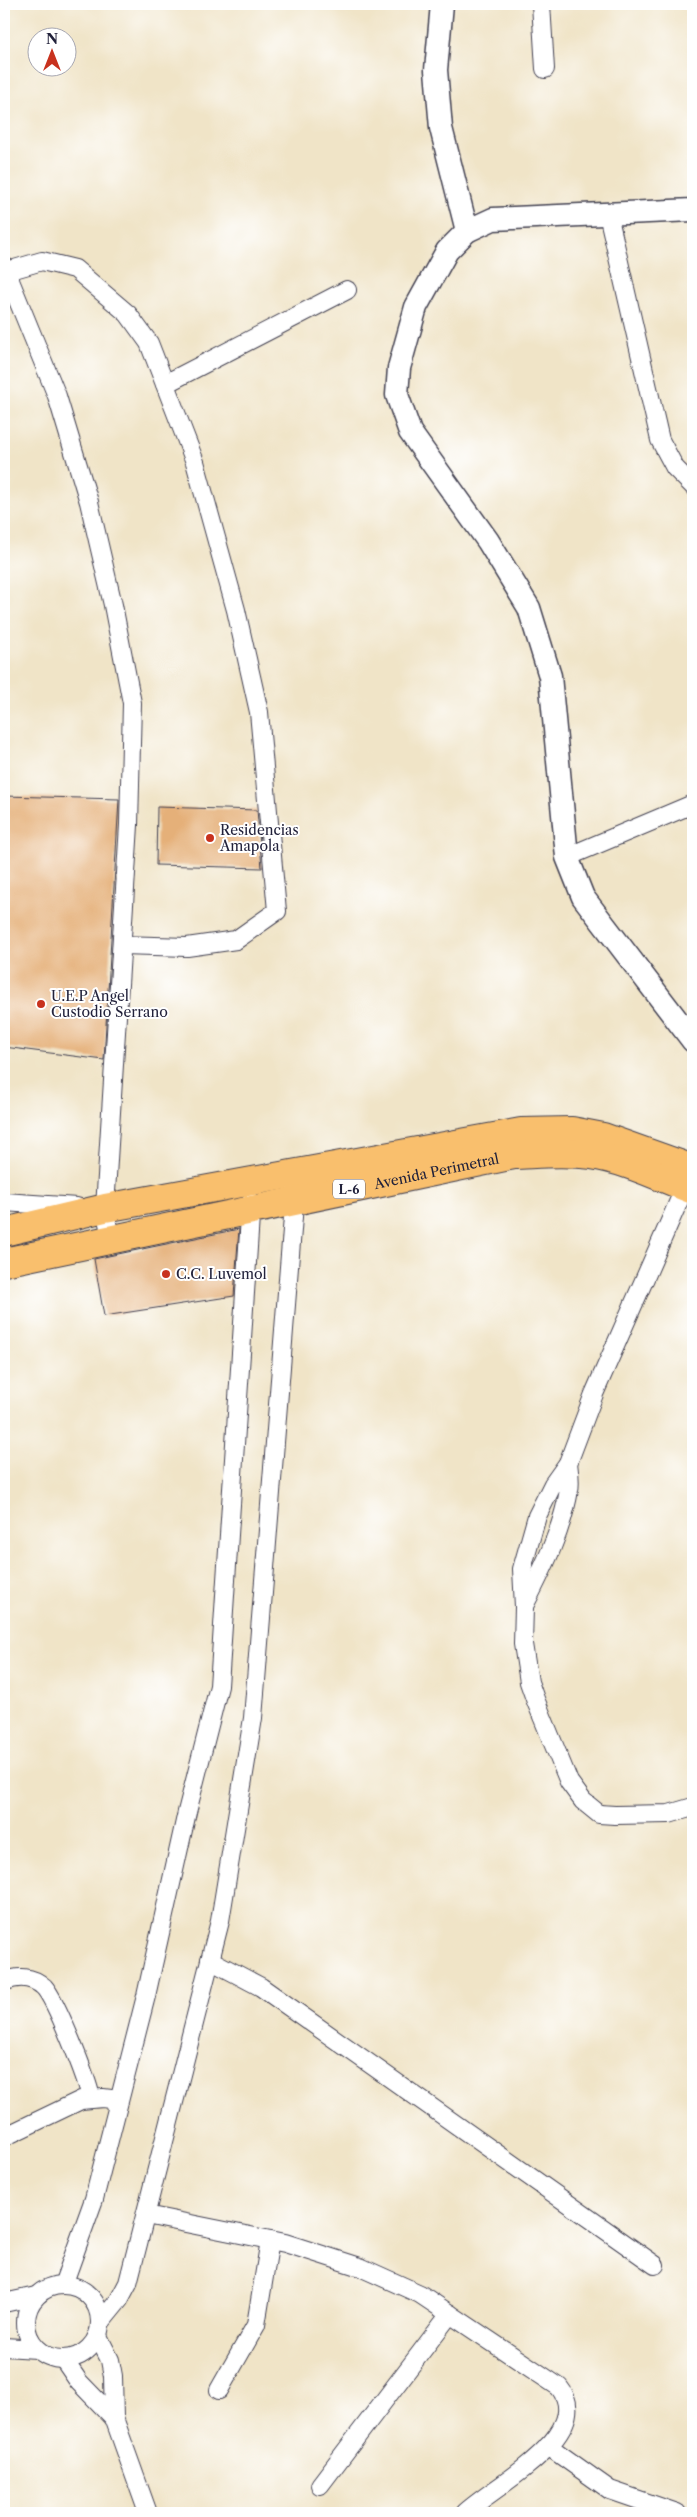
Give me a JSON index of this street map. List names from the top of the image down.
{
  "streets": {
    "main road": ["Avenida Perimetral", "L-6"]
  },
  "places": ["Residencias Amapola", "U.E.P Angel Custodio Serrano", "C.C. Luvemol"],
  "north": "top"
}
